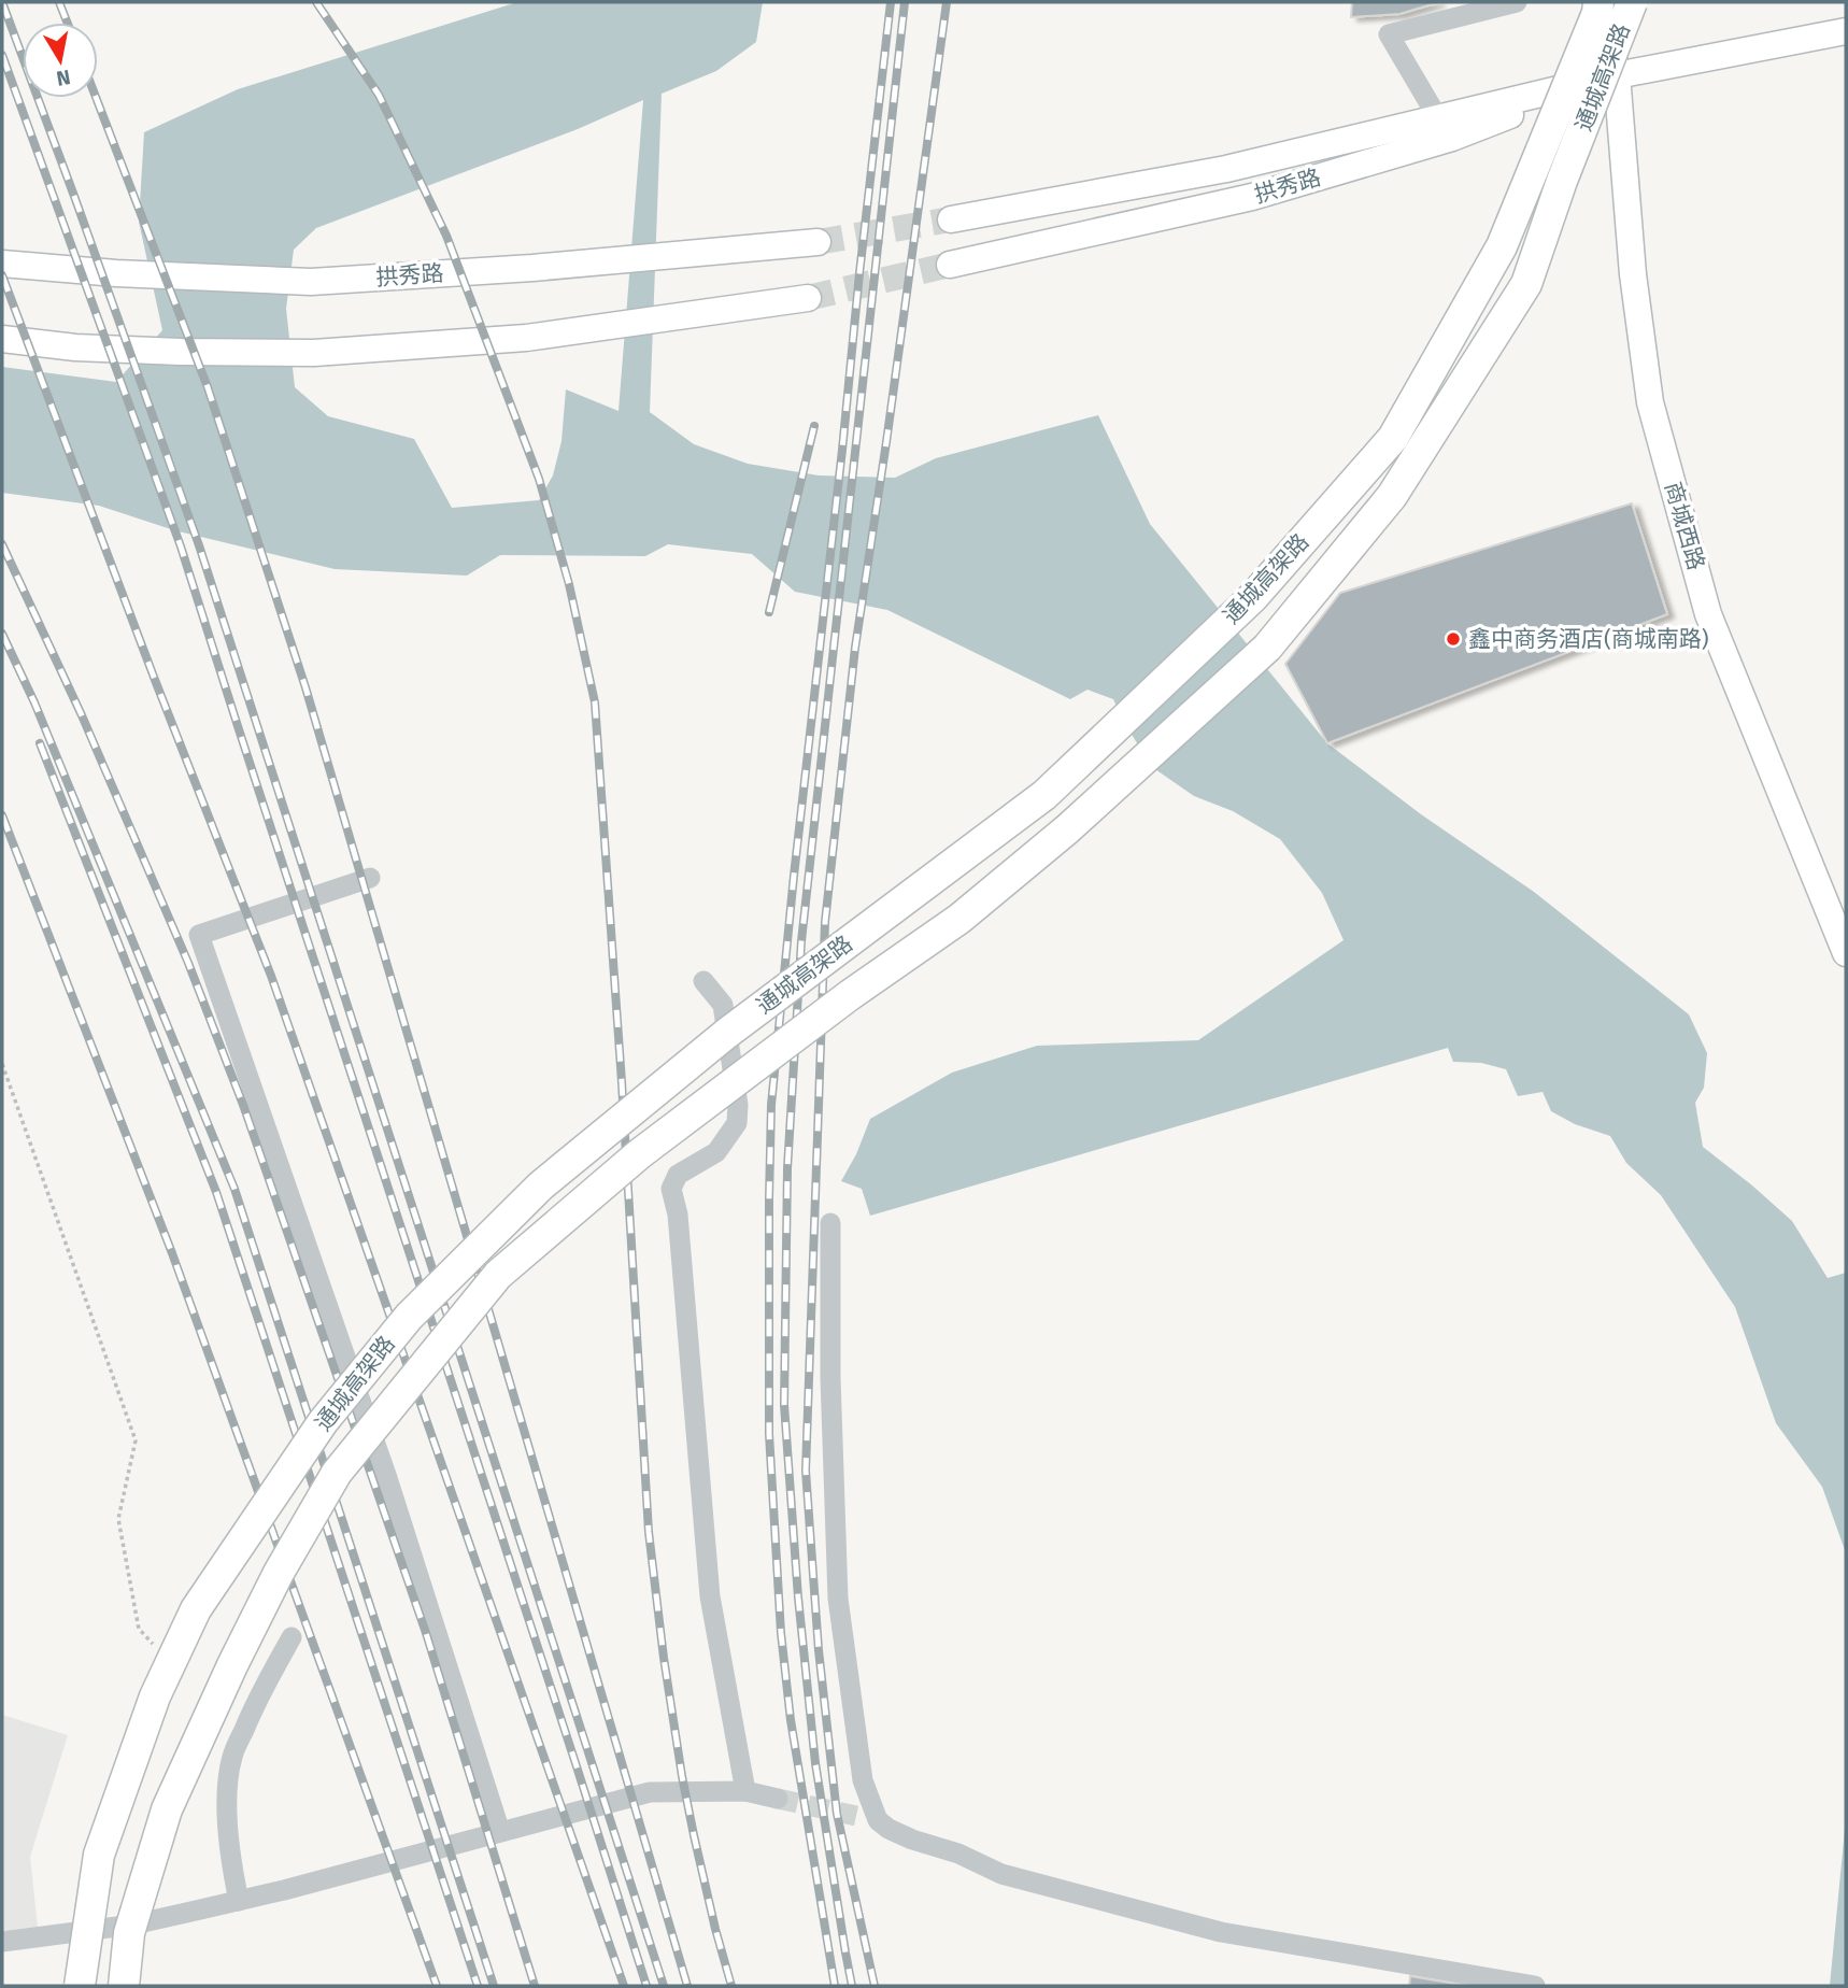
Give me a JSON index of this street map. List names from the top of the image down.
{
  "streets": {
    "highway": ["通城高架路"],
    "main road": ["拱秀路", "商城西路"]
  },
  "crossings": [
    ["拱秀路", "商城西路"]
  ],
  "places": ["鑫中商务酒店(商城南路)"],
  "north": "bottom"
}
